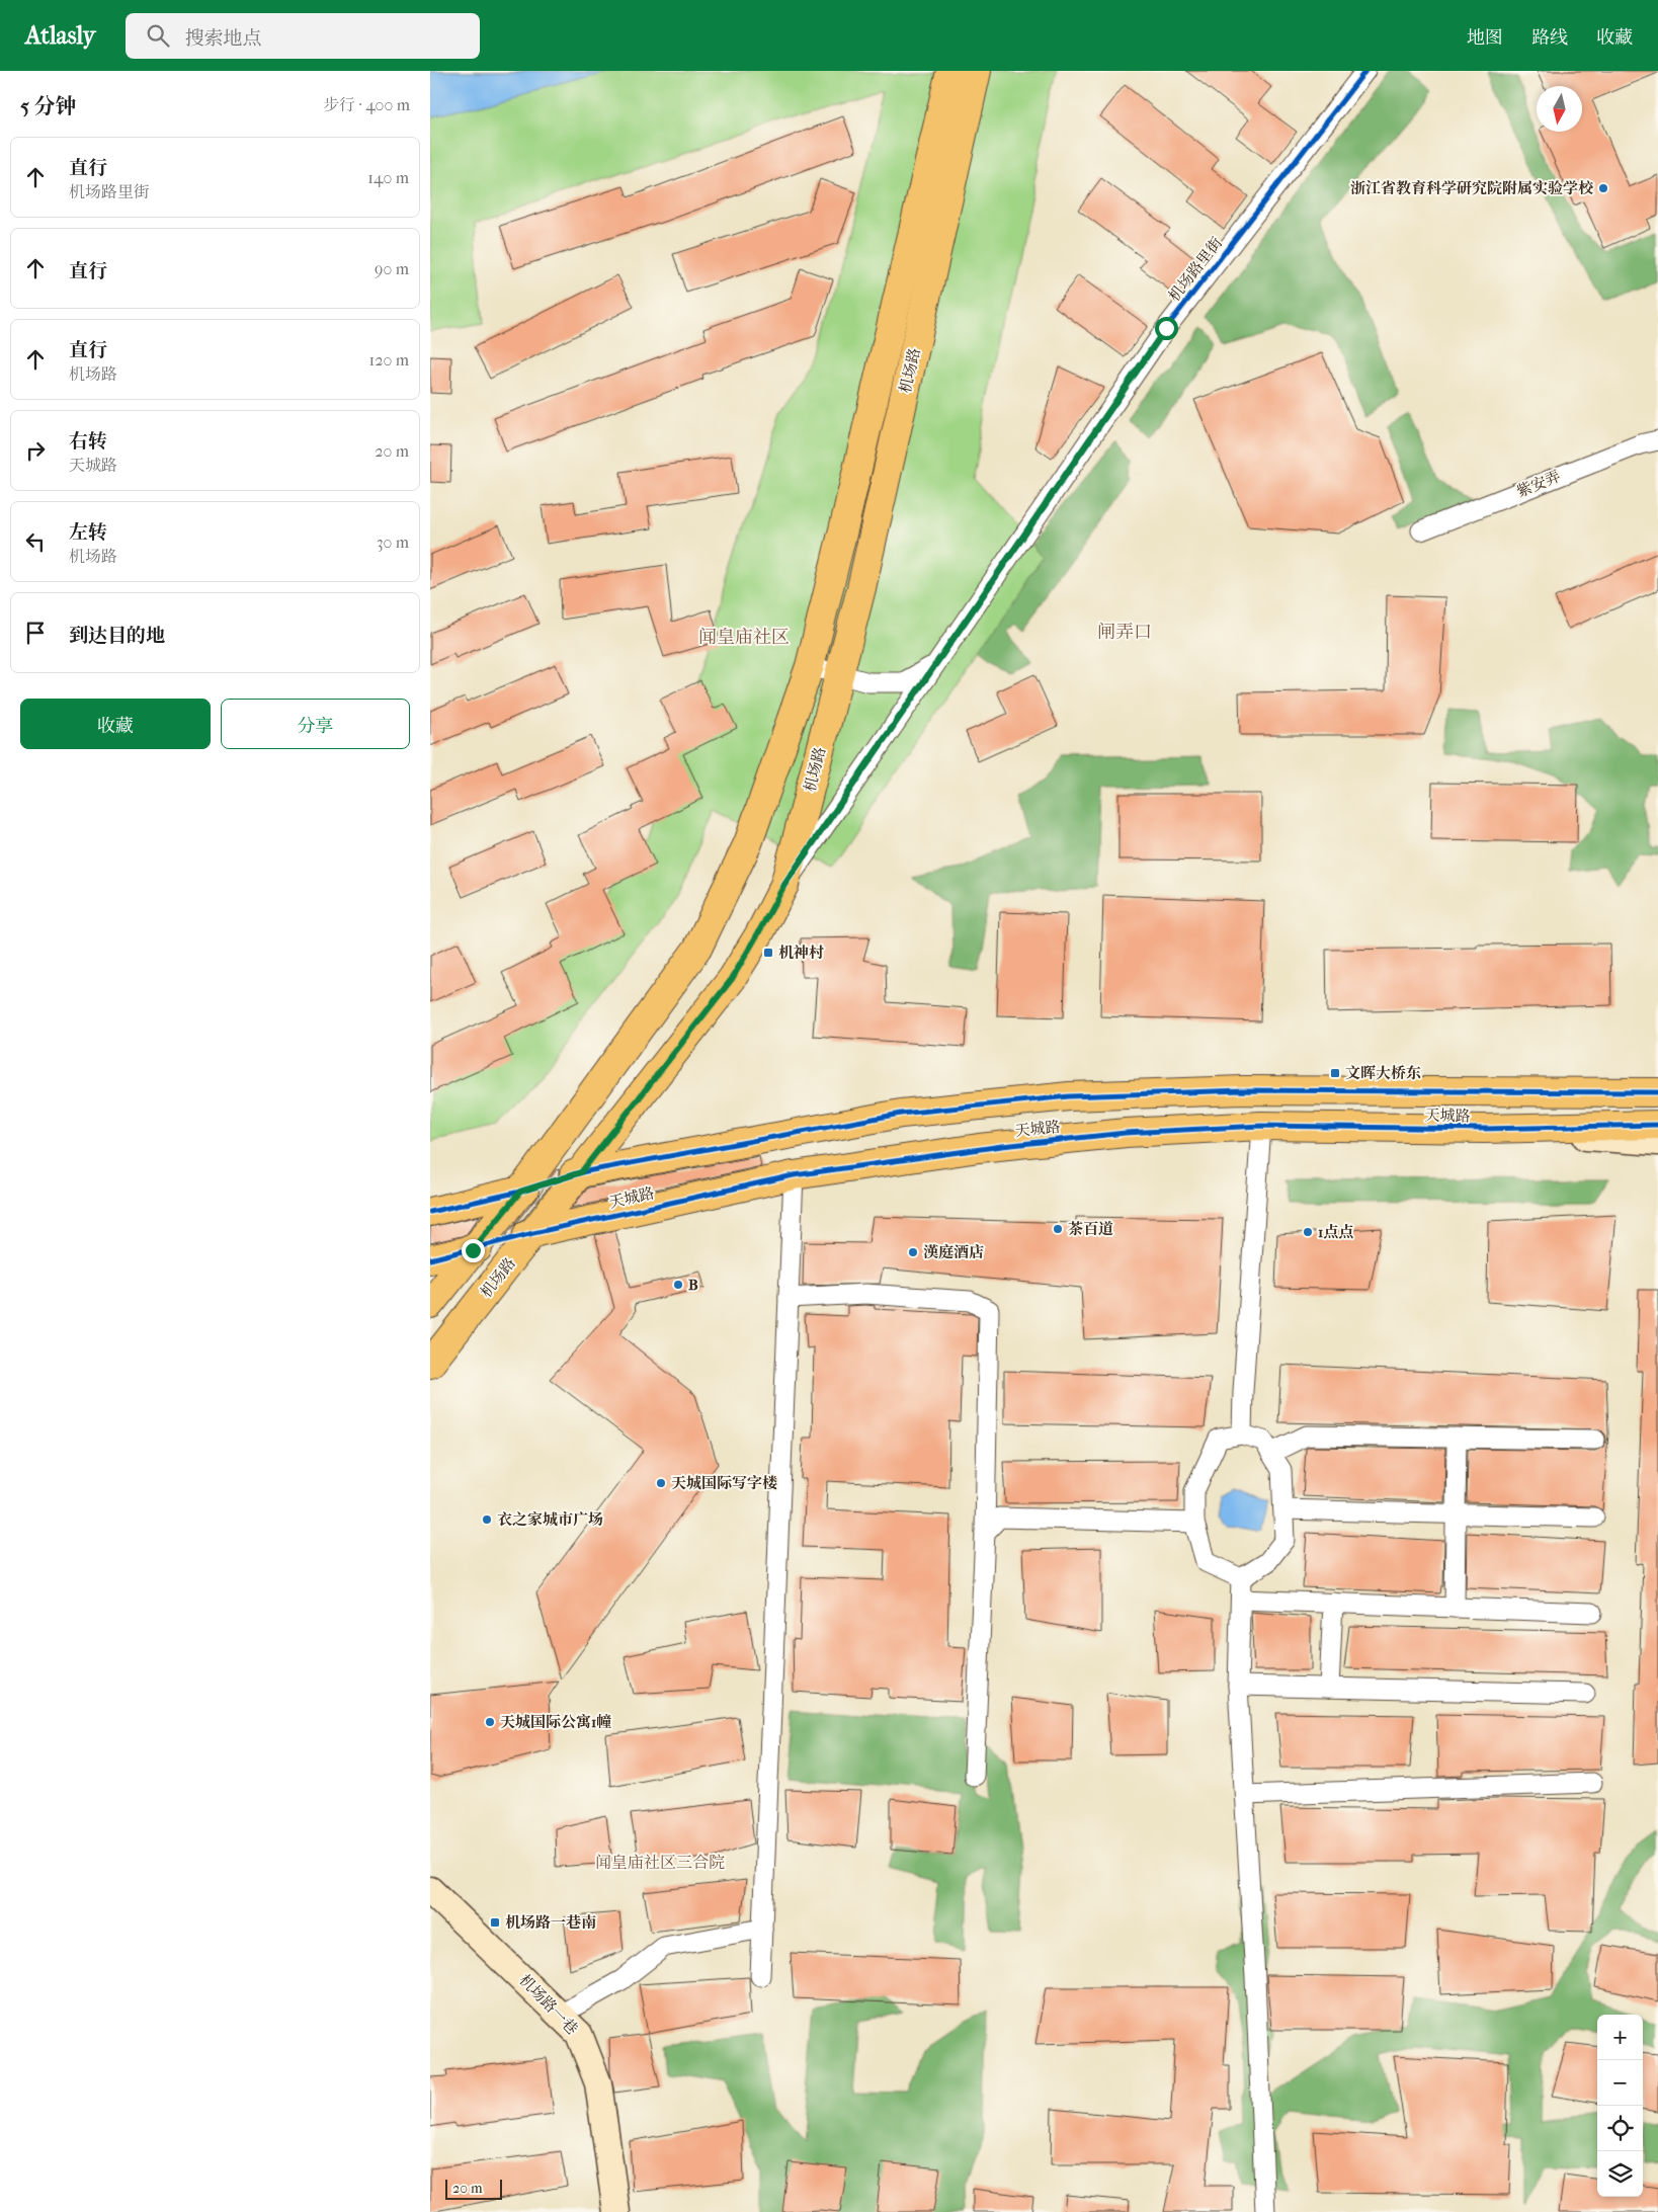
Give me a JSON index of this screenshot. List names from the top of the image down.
{
  "streets": {
    "main road": ["机场路", "天城路"],
    "street": ["机场路里街", "紫安弄", "机场路一巷"]
  },
  "crossings": [
    ["机场路里街", "机场路"],
    ["机场路", "天城路"]
  ],
  "districts": ["闸弄口", "闻皇庙社区", "闻皇庙社区三合院"],
  "places": {
    "other": [
      "浙江省教育科学研究院附属实验学校",
      "茶百道",
      "1点点",
      "漢庭酒店",
      "B",
      "天城国际写字楼",
      "衣之家城市广场",
      "天城国际公寓1幢"
    ],
    "transit": ["机神村", "文晖大桥东", "机场路一巷南"]
  },
  "scale_bar": "20 m",
  "north": "bottom",
  "page": {
    "header": "Atlasly",
    "search": "搜索地点",
    "nav": ["地图", "路线", "收藏"],
    "heading": ["5 分钟", "步行 · 400 m"],
    "list": [
      ["直行", "机场路里街", "140 m"],
      ["直行", "90 m"],
      ["直行", "机场路", "120 m"],
      ["右转", "天城路", "20 m"],
      ["左转", "机场路", "30 m"],
      "到达目的地"
    ],
    "buttons": ["收藏", "分享"],
    "map_buttons": ["+", "−"],
    "scale": "20 m"
  }
}
